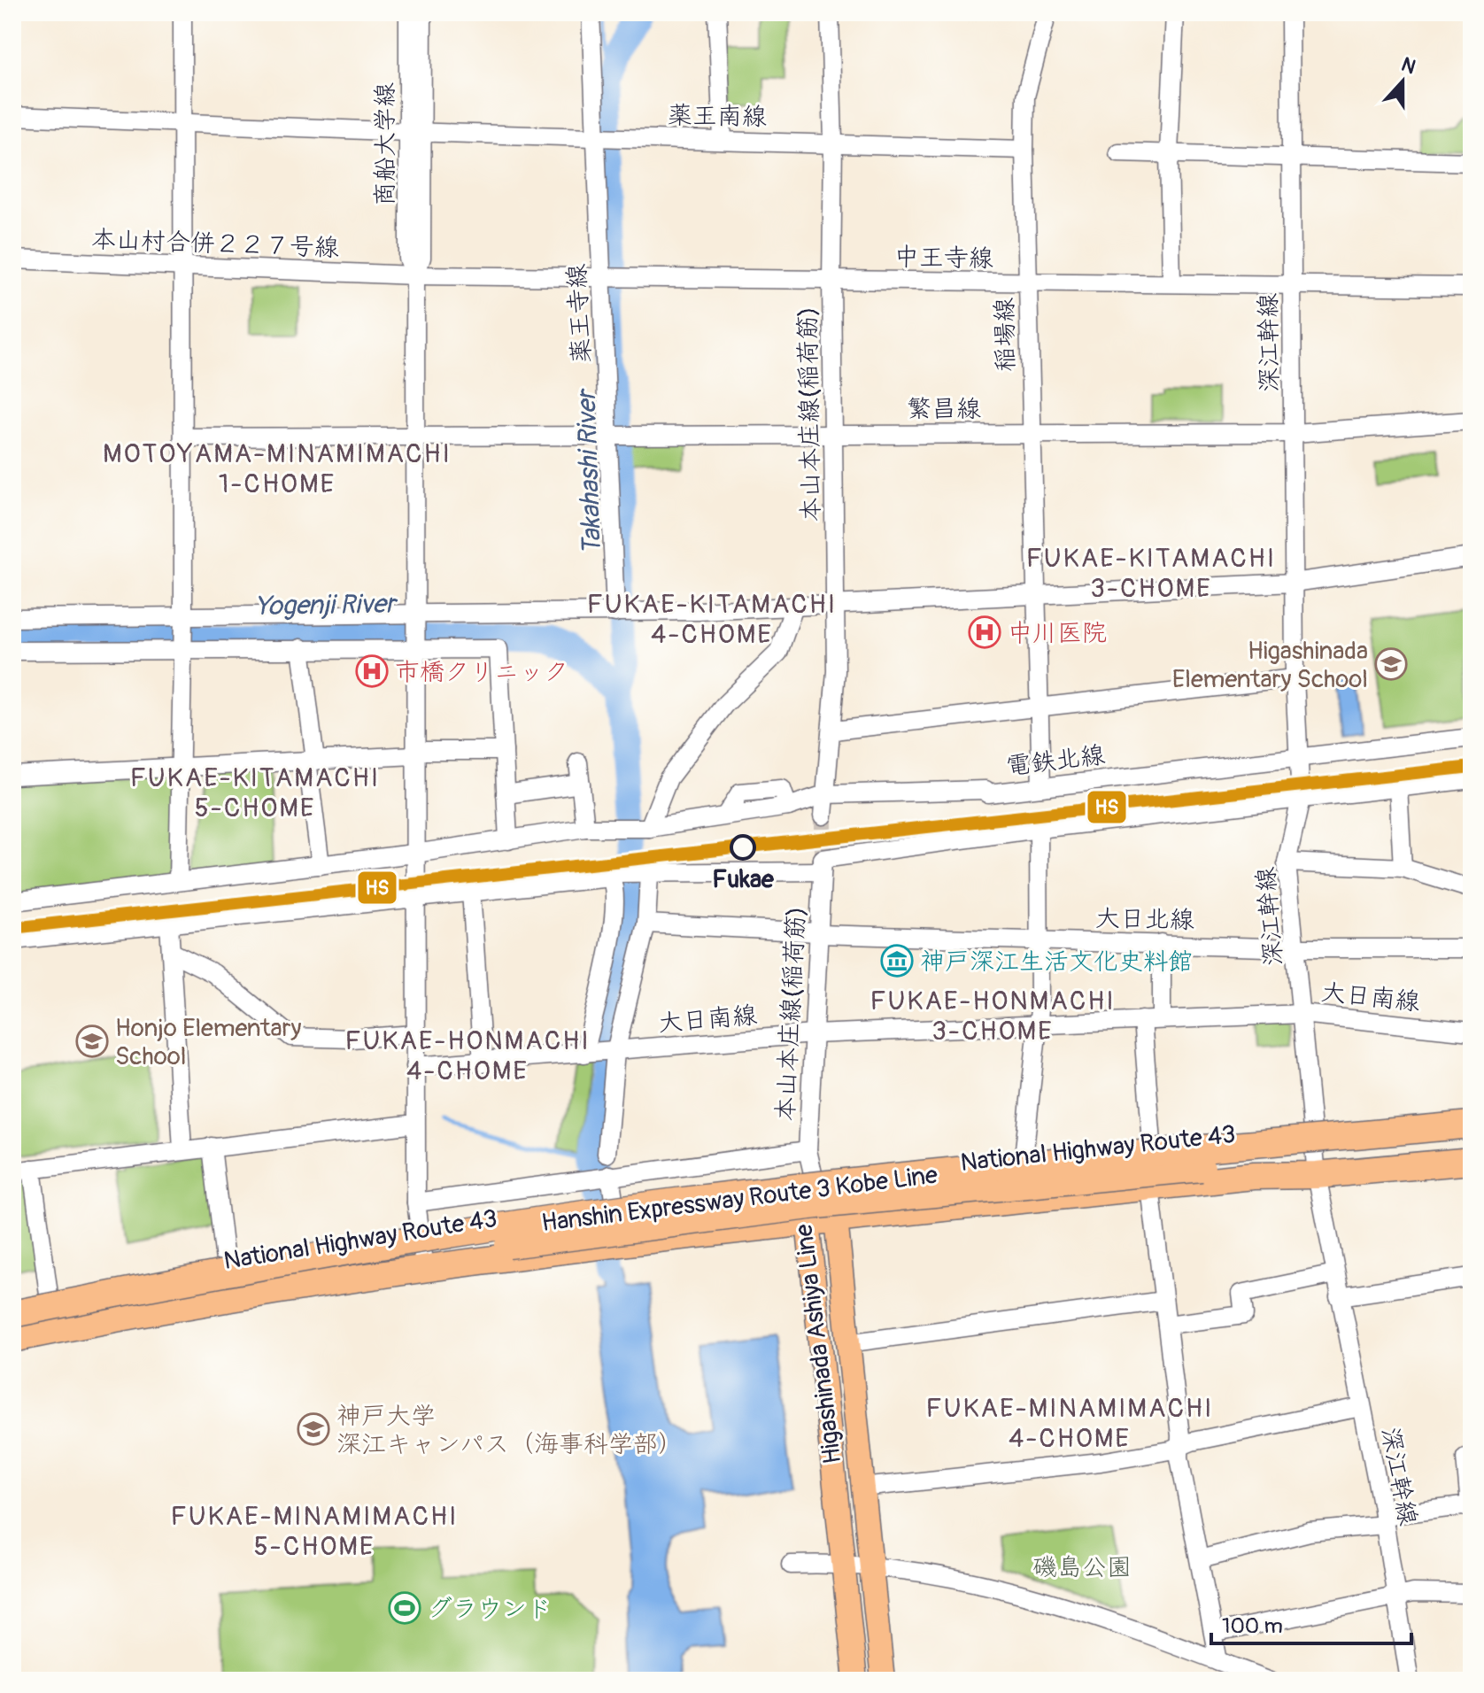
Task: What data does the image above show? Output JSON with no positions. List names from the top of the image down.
{
  "streets": {
    "highway": ["National Highway Route 43", "Hanshin Expressway Route 3 Kobe Line"],
    "main road": ["Higashinada Ashiya Line"],
    "street": [
      "薬王南線",
      "商船大学線",
      "本山村合併２２７号線",
      "中王寺線",
      "薬王寺線",
      "稲場線",
      "深江幹線",
      "繁昌線",
      "本山本庄線(稲荷筋)",
      "電鉄北線",
      "大日北線",
      "大日南線"
    ]
  },
  "crossings": [
    ["薬王南線", "商船大学線"],
    ["薬王南線", "薬王寺線"],
    ["薬王南線", "稲場線"],
    ["薬王南線", "本山本庄線(稲荷筋)"],
    ["商船大学線", "本山村合併２２７号線"],
    ["商船大学線", "中王寺線"],
    ["商船大学線", "繁昌線"],
    ["本山村合併２２７号線", "中王寺線"],
    ["中王寺線", "薬王寺線"],
    ["中王寺線", "稲場線"],
    ["中王寺線", "深江幹線"],
    ["中王寺線", "本山本庄線(稲荷筋)"],
    ["薬王寺線", "繁昌線"],
    ["稲場線", "繁昌線"],
    ["稲場線", "電鉄北線"],
    ["深江幹線", "繁昌線"],
    ["深江幹線", "電鉄北線"],
    ["深江幹線", "大日北線"],
    ["深江幹線", "大日南線"],
    ["深江幹線", "National Highway Route 43"],
    ["繁昌線", "本山本庄線(稲荷筋)"],
    ["本山本庄線(稲荷筋)", "電鉄北線"],
    ["本山本庄線(稲荷筋)", "大日北線"],
    ["本山本庄線(稲荷筋)", "大日南線"],
    ["本山本庄線(稲荷筋)", "National Highway Route 43"],
    ["本山本庄線(稲荷筋)", "Higashinada Ashiya Line"],
    ["National Highway Route 43", "Higashinada Ashiya Line"]
  ],
  "districts": [
    "MOTOYAMA-MINAMIMACHI 1-CHOME",
    "FUKAE-KITAMACHI 3-CHOME",
    "FUKAE-KITAMACHI 4-CHOME",
    "FUKAE-KITAMACHI 5-CHOME",
    "FUKAE-HONMACHI 3-CHOME",
    "FUKAE-HONMACHI 4-CHOME",
    "FUKAE-MINAMIMACHI 4-CHOME",
    "FUKAE-MINAMIMACHI 5-CHOME"
  ],
  "water": ["Takahashi River", "Yogenji River"],
  "parks": ["磯島公園"],
  "places": {
    "hospital": ["中川医院", "市橋クリニック"],
    "school or university": ["Higashinada Elementary School", "Honjo Elementary School", "神戸大学 深江キャンパス（海事科学部）"],
    "other": ["Fukae"],
    "museum": ["神戸深江生活文化史料館"],
    "sports": ["グラウンド"]
  },
  "lines": ["transit line HS"],
  "scale_bar": "100 m",
  "north": "top"
}
